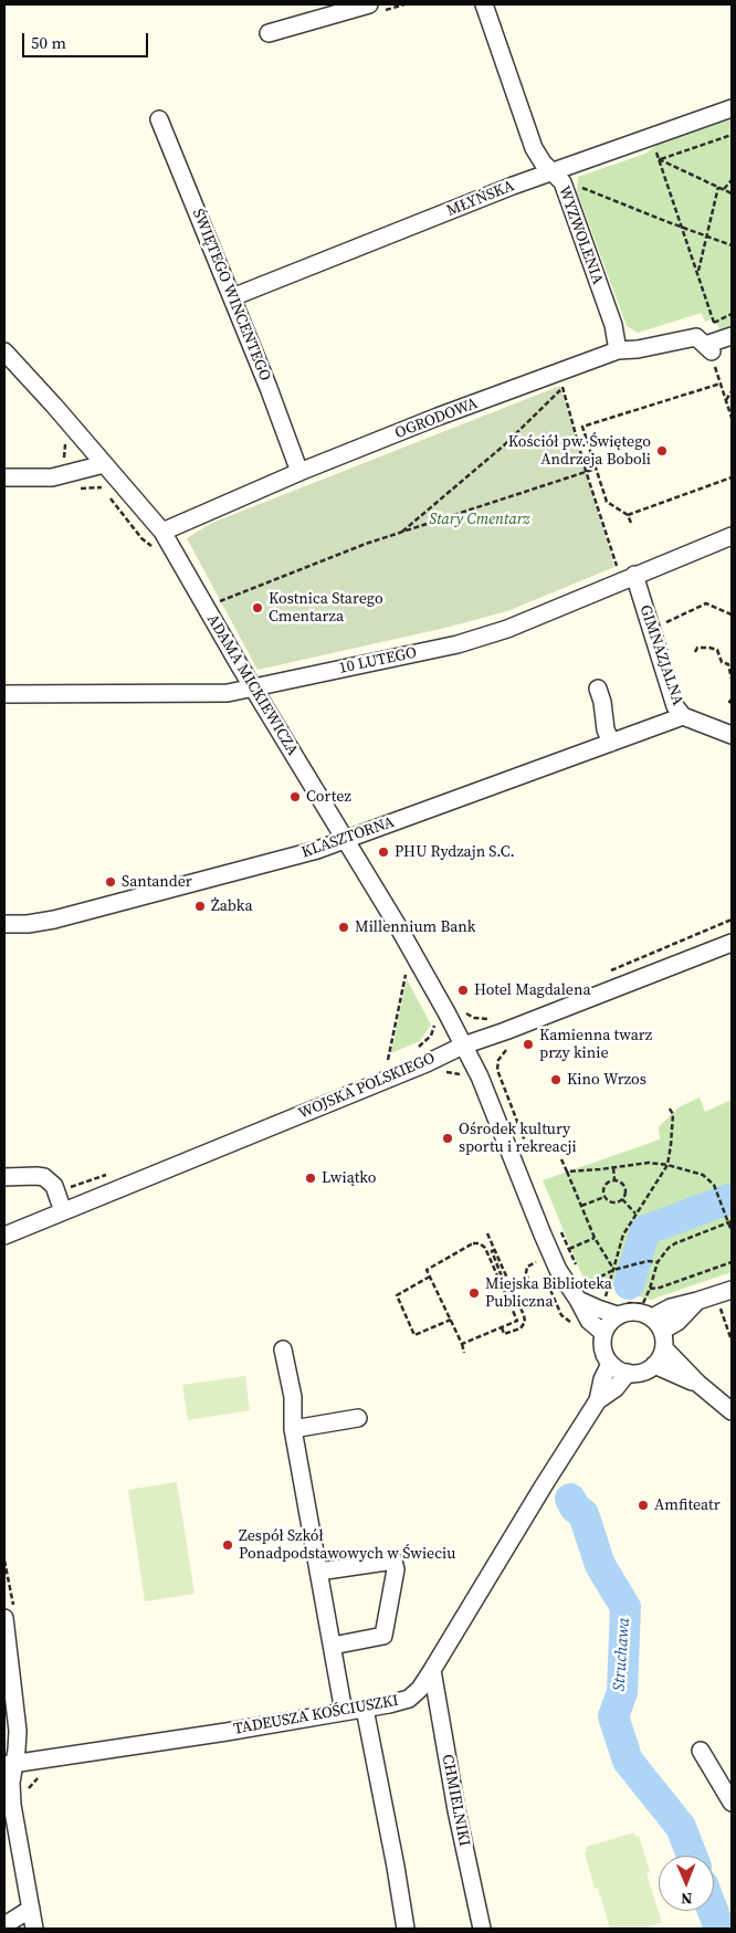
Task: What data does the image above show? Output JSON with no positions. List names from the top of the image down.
{
  "streets": {
    "street": [
      "MŁYŃSKA",
      "WYZWOLENIA",
      "ŚWIĘTEGO WINCENTEGO",
      "OGRODOWA",
      "GIMNAZJALNA",
      "10 LUTEGO",
      "ADAMA MICKIEWICZA",
      "KLASZTORNA",
      "WOJSKA POLSKIEGO",
      "TADEUSZA KOŚCIUSZKI",
      "CHMIELNIKI"
    ]
  },
  "crossings": [
    ["MŁYŃSKA", "WYZWOLENIA"],
    ["MŁYŃSKA", "ŚWIĘTEGO WINCENTEGO"],
    ["WYZWOLENIA", "OGRODOWA"],
    ["ŚWIĘTEGO WINCENTEGO", "OGRODOWA"],
    ["OGRODOWA", "ADAMA MICKIEWICZA"],
    ["GIMNAZJALNA", "10 LUTEGO"],
    ["GIMNAZJALNA", "KLASZTORNA"],
    ["10 LUTEGO", "ADAMA MICKIEWICZA"],
    ["ADAMA MICKIEWICZA", "KLASZTORNA"],
    ["ADAMA MICKIEWICZA", "WOJSKA POLSKIEGO"],
    ["ADAMA MICKIEWICZA", "TADEUSZA KOŚCIUSZKI"],
    ["TADEUSZA KOŚCIUSZKI", "CHMIELNIKI"]
  ],
  "water": ["Struchawa"],
  "parks": ["Stary Cmentarz"],
  "places": [
    "Kościół pw. Świętego Andrzeja Boboli",
    "Kostnica Starego Cmentarza",
    "Cortez",
    "PHU Rydzajn S.C.",
    "Santander",
    "Żabka",
    "Millennium Bank",
    "Hotel Magdalena",
    "Kamienna twarz przy kinie",
    "Kino Wrzos",
    "Ośrodek kultury sportu i rekreacji",
    "Lwiątko",
    "Miejska Biblioteka Publiczna",
    "Amfiteatr",
    "Zespół Szkół Ponadpodstawowych w Świeciu"
  ],
  "scale_bar": "50 m",
  "north": "bottom"
}
